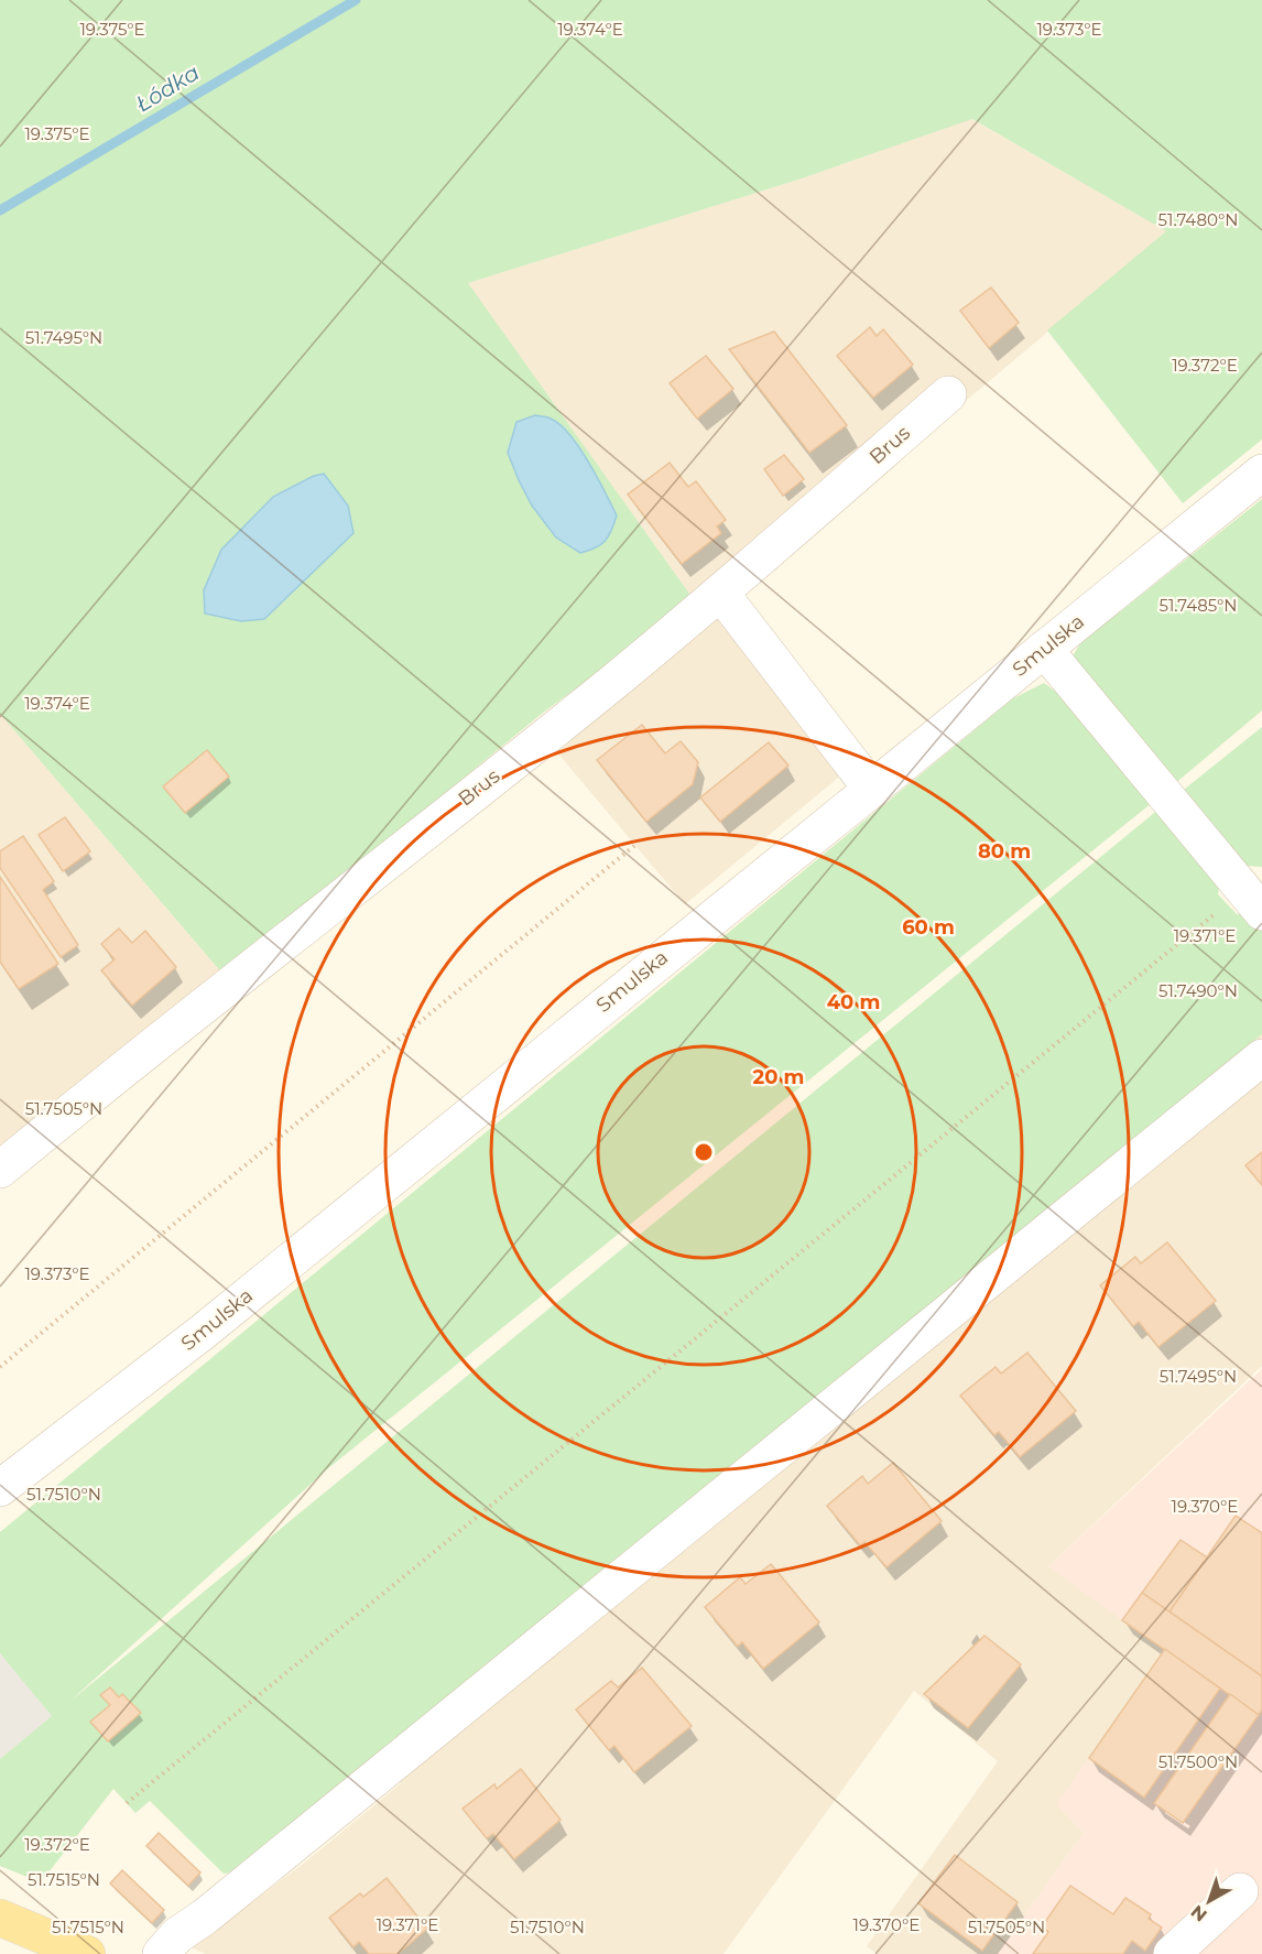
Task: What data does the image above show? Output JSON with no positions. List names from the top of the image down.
{
  "streets": {
    "street": ["Brus", "Smulska"]
  },
  "water": ["Łódka"],
  "north": "bottom left",
  "coordinates": [
    "19.375°E",
    "19.374°E",
    "19.373°E",
    "51.7480°N",
    "51.7495°N",
    "19.372°E",
    "51.7485°N",
    "19.371°E",
    "51.7490°N",
    "51.7505°N",
    "51.7510°N",
    "19.370°E",
    "51.7500°N",
    "51.7515°N"
  ],
  "rings": [
    "80 m",
    "60 m",
    "40 m",
    "20 m"
  ]
}
